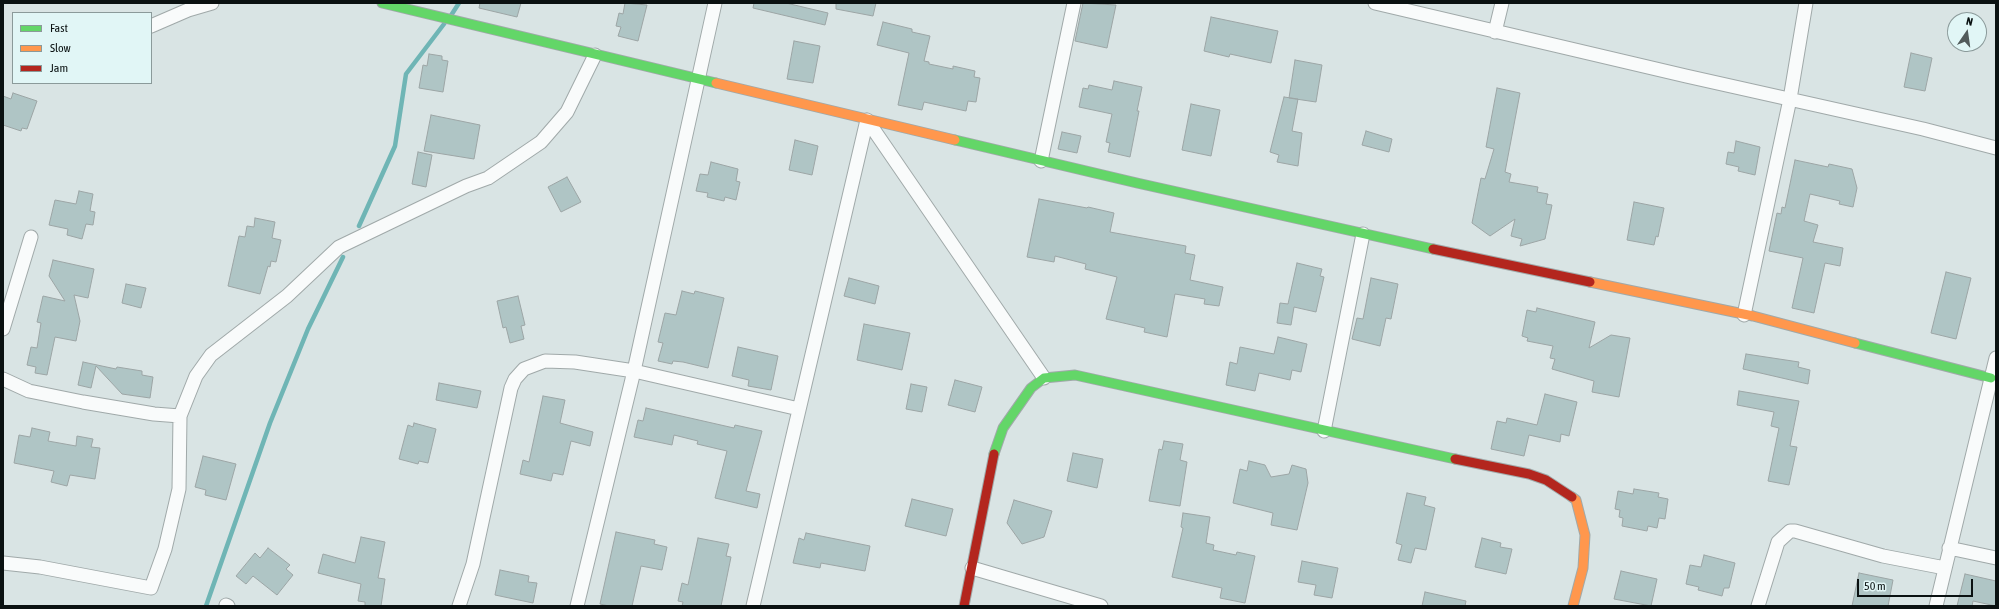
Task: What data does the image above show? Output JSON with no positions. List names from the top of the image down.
{
  "legend": ["Fast", "Slow", "Jam"],
  "scale_bar": "50 m",
  "north": "top"
}
